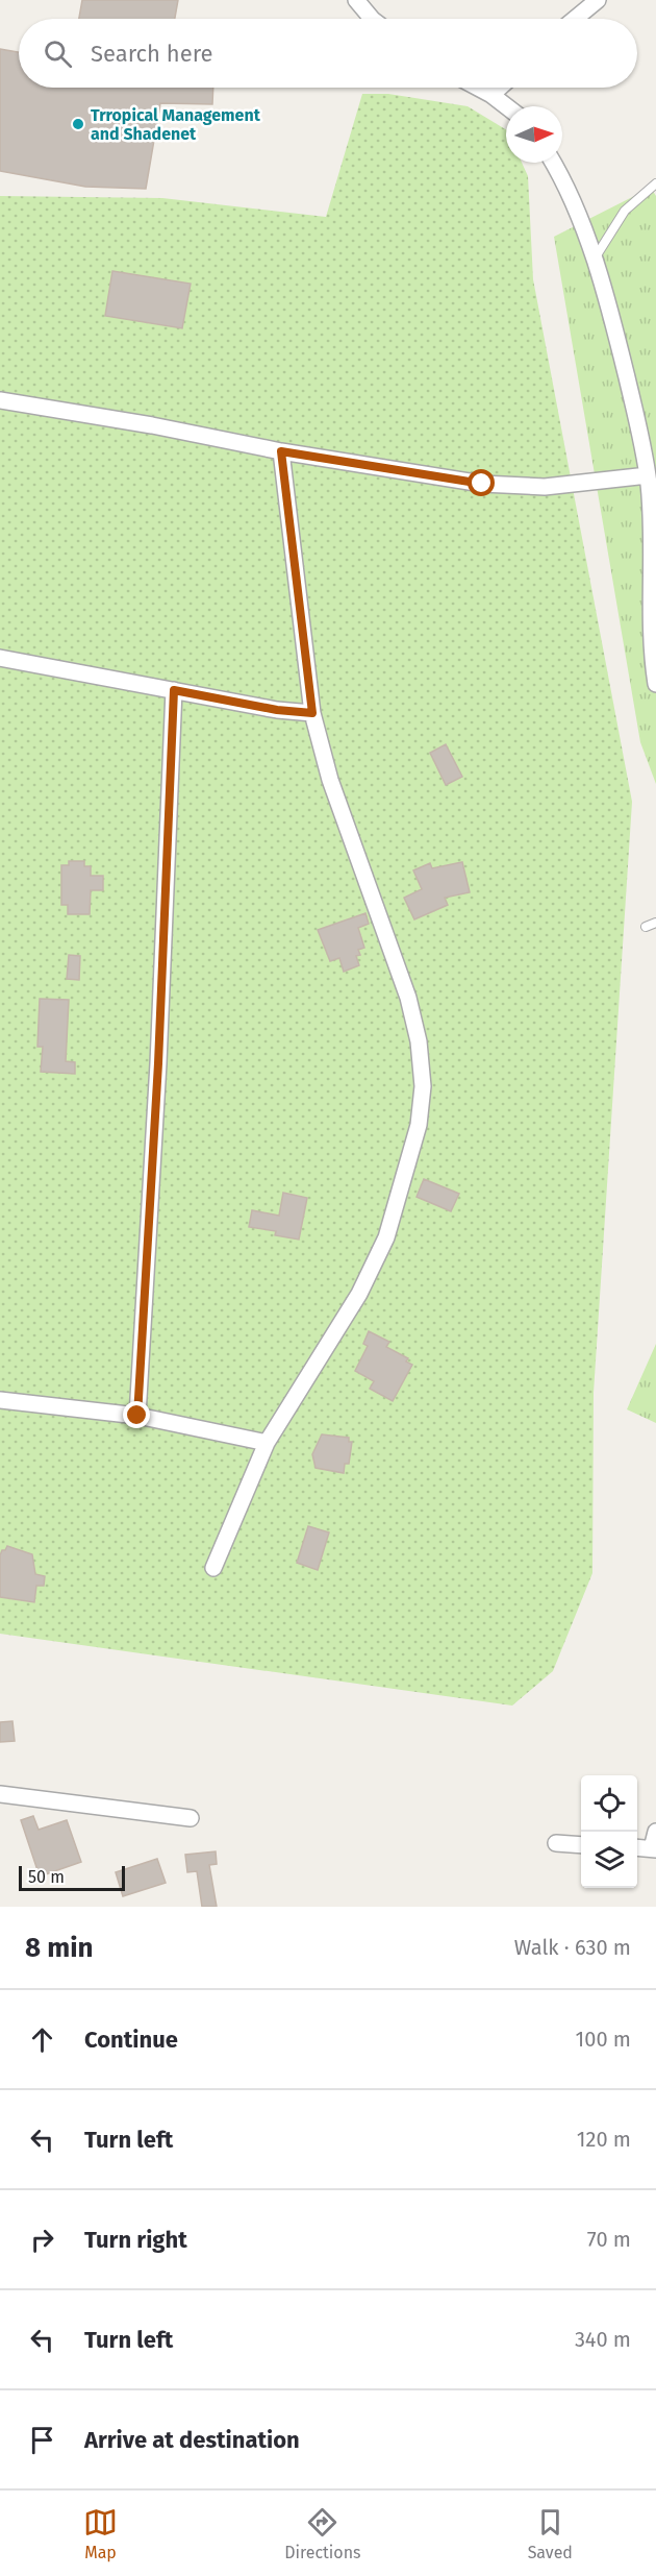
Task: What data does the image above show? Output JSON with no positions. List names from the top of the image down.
{
  "places": ["Trropical Management and Shadenet"],
  "scale_bar": "50 m",
  "north": "right",
  "page": {
    "search": "Search here",
    "scale": "50 m",
    "heading": ["8 min", "Walk · 630 m"],
    "list": [
      ["Continue", "100 m"],
      ["Turn left", "120 m"],
      ["Turn right", "70 m"],
      ["Turn left", "340 m"],
      "Arrive at destination"
    ],
    "nav": ["Map", "Directions", "Saved"]
  }
}
